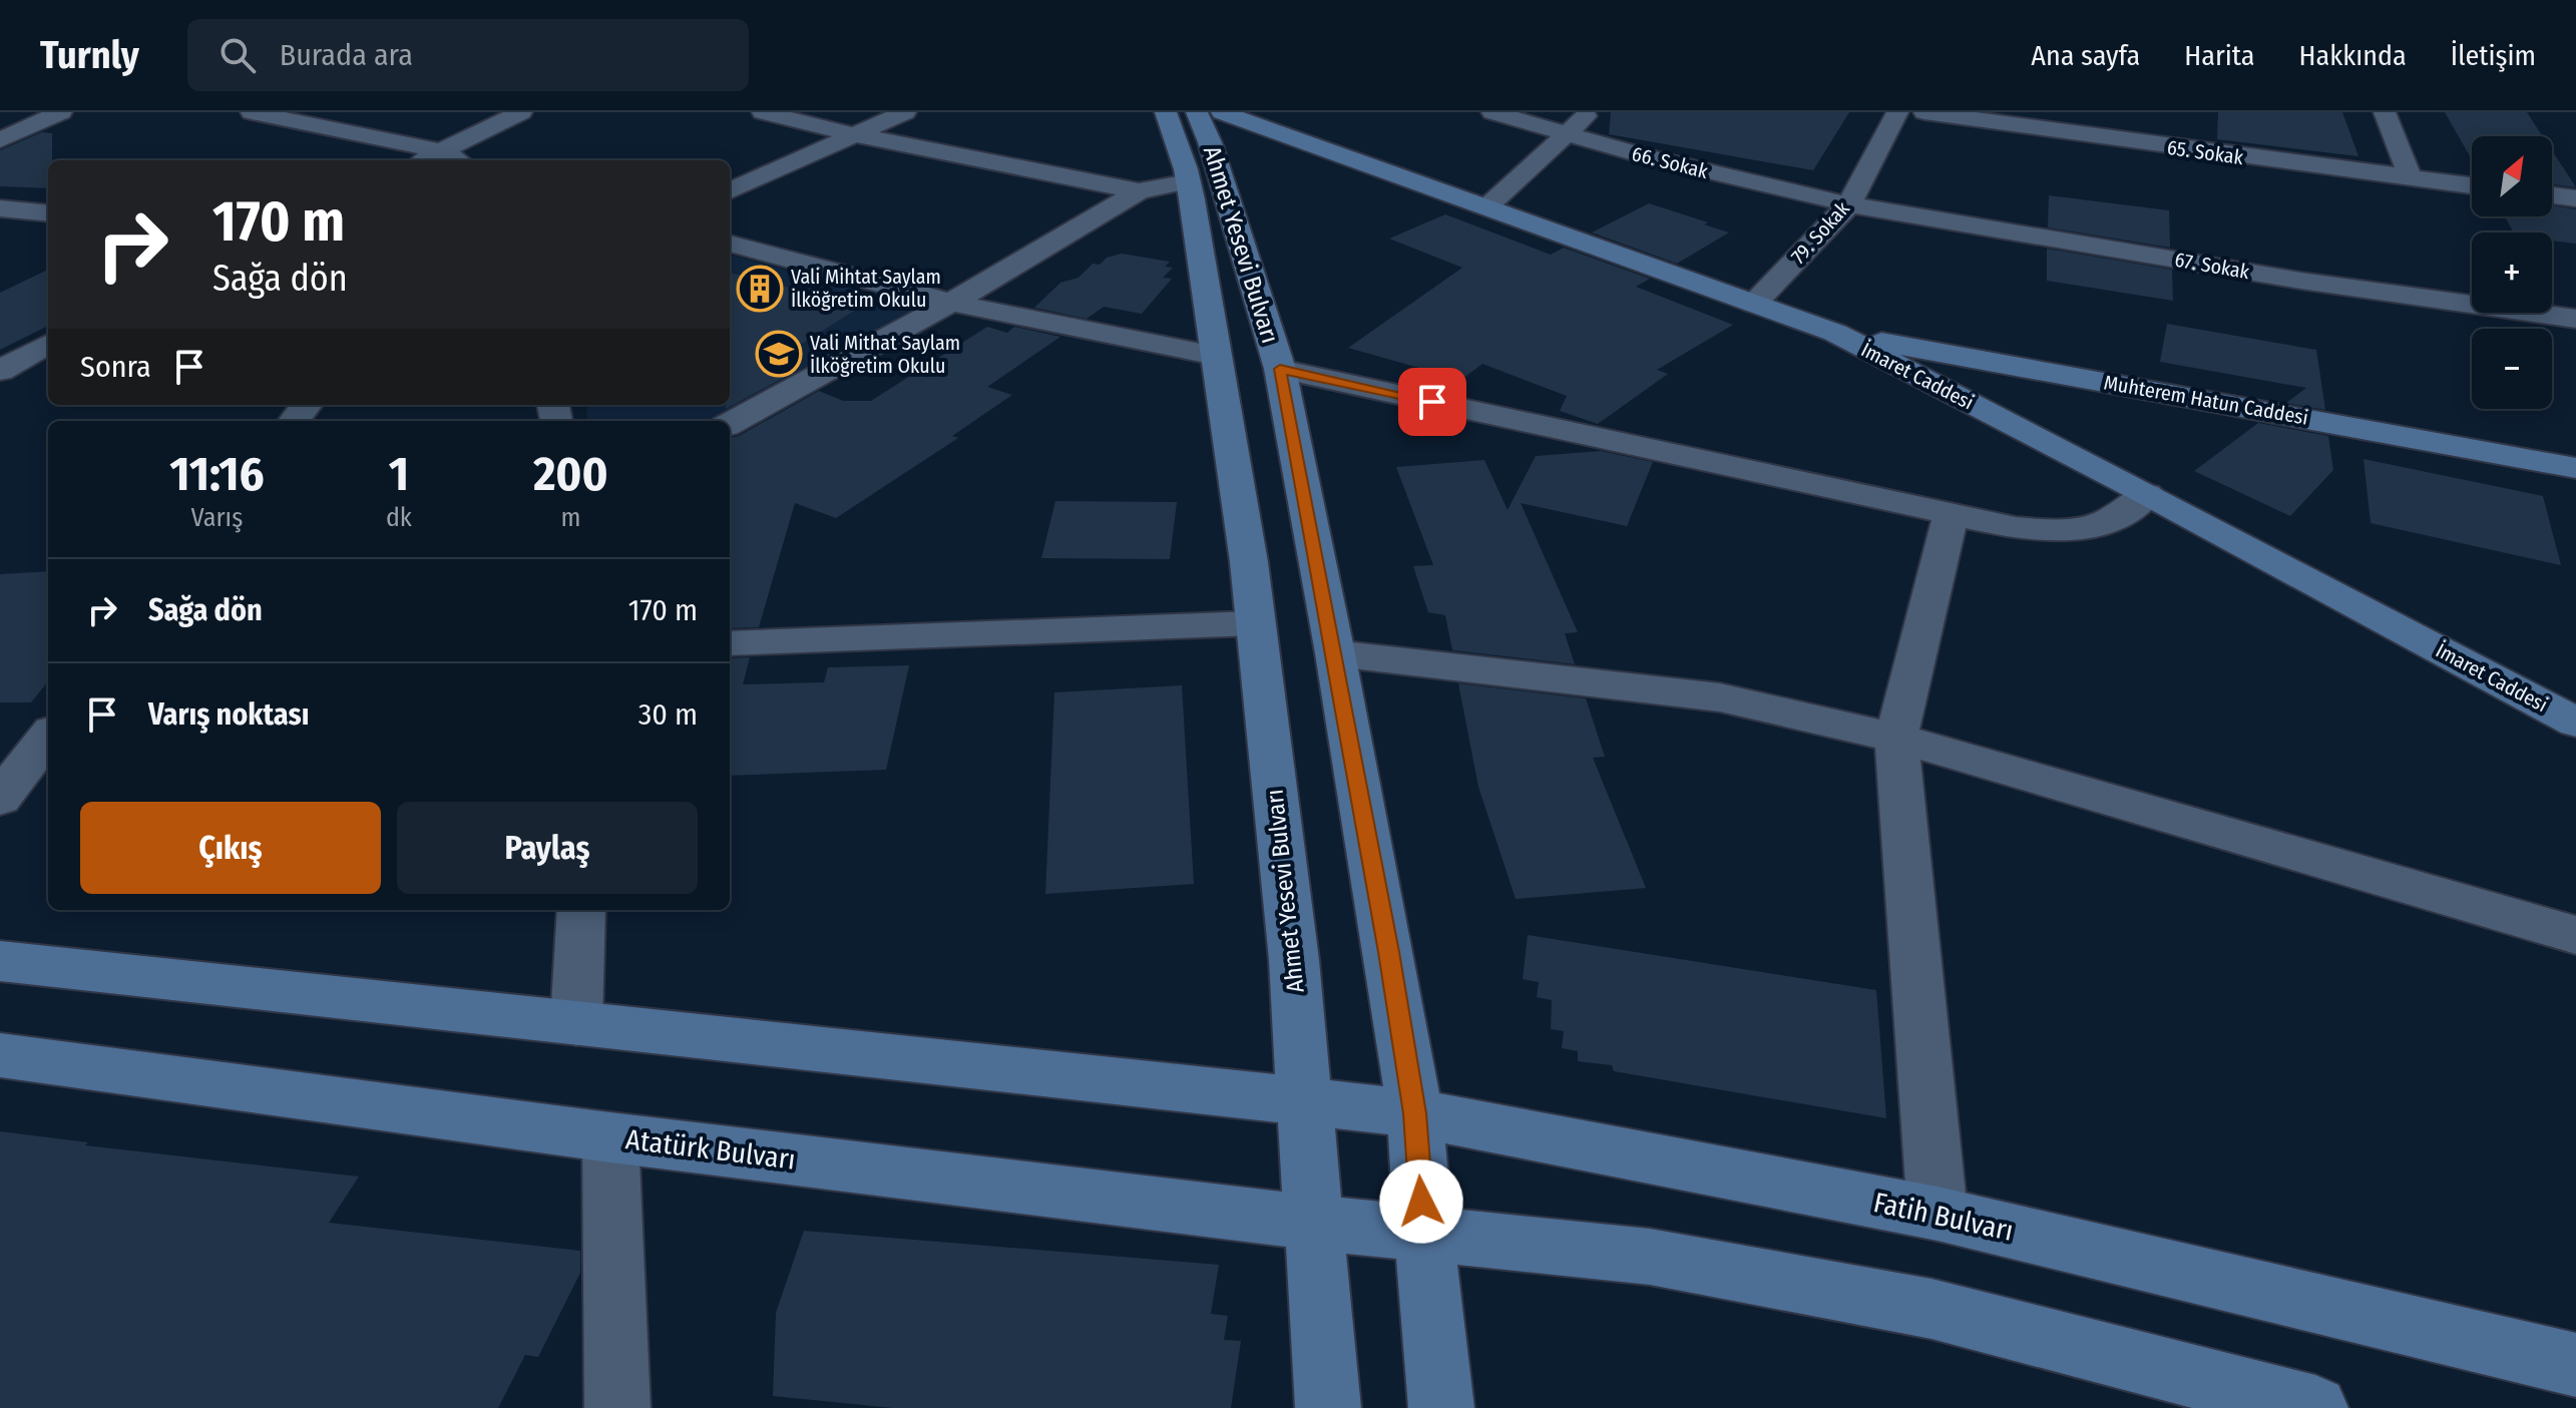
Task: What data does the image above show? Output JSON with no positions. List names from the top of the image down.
{
  "streets": {
    "main road": [
      "Ahmet Yesevi Bulvarı",
      "İmaret Caddesi",
      "Muhterem Hatun Caddesi",
      "Atatürk Bulvarı",
      "Fatih Bulvarı"
    ],
    "street": [
      "65. Sokak",
      "66. Sokak",
      "79. Sokak",
      "67. Sokak"
    ]
  },
  "crossings": [
    ["66. Sokak", "79. Sokak"],
    ["66. Sokak", "67. Sokak"],
    ["79. Sokak", "67. Sokak"],
    ["79. Sokak", "İmaret Caddesi"],
    ["Ahmet Yesevi Bulvarı", "İmaret Caddesi"],
    ["Ahmet Yesevi Bulvarı", "Atatürk Bulvarı"],
    ["Ahmet Yesevi Bulvarı", "Fatih Bulvarı"],
    ["İmaret Caddesi", "Muhterem Hatun Caddesi"]
  ],
  "places": {
    "building": ["Vali Mihtat Saylam İlköğretim Okulu"],
    "school or university": ["Vali Mithat Saylam İlköğretim Okulu"]
  },
  "north": "top right",
  "page": {
    "header": "Turnly",
    "search": "Burada ara",
    "nav": [
      "Ana sayfa",
      "Harita",
      "Hakkında",
      "İletişim"
    ],
    "map_buttons": ["+", "−"],
    "turn": ["170 m", "Sağa dön"],
    "then": "Sonra",
    "eta": [
      "11:16",
      "Varış",
      "1",
      "dk",
      "200",
      "m"
    ],
    "list": [
      {
        "name": "Sağa dön",
        "value": "170 m"
      },
      {
        "name": "Varış noktası",
        "value": "30 m"
      }
    ],
    "buttons": ["Çıkış", "Paylaş"]
  }
}
